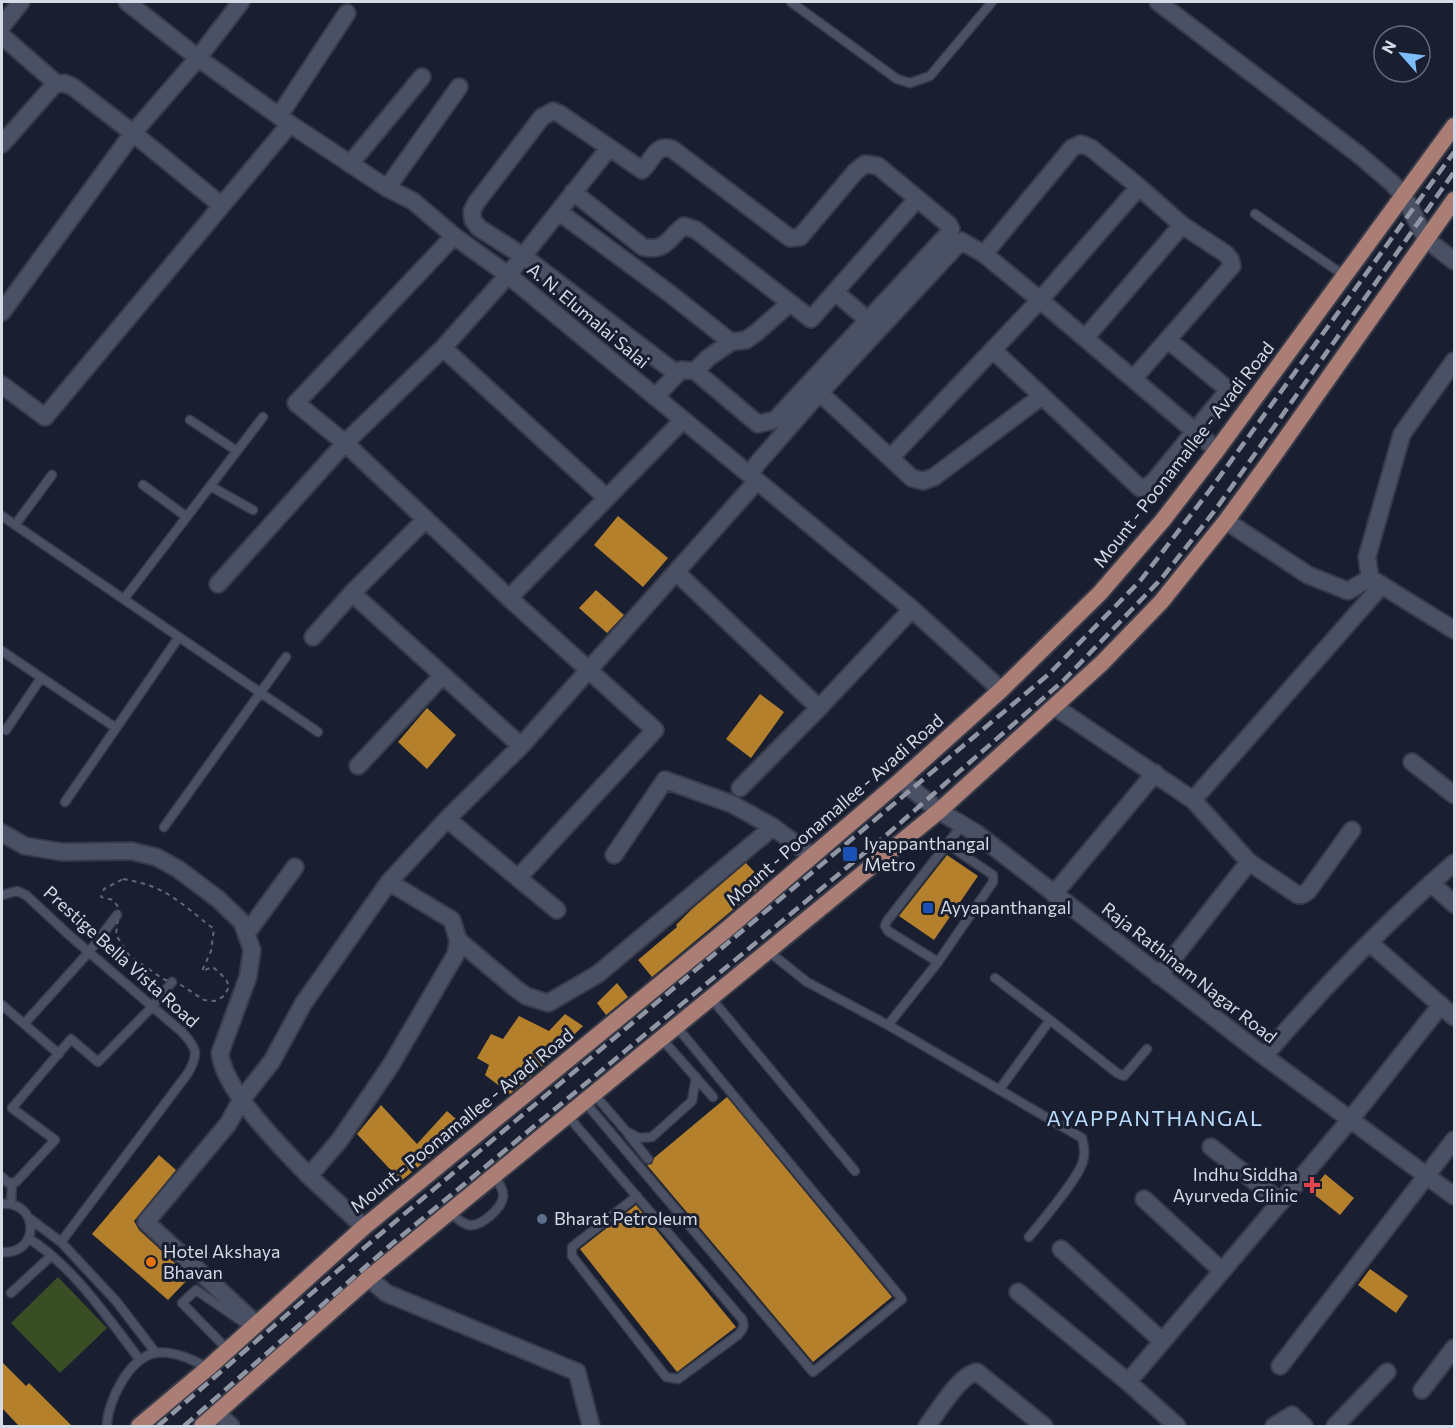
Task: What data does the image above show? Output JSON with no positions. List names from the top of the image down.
{
  "streets": {
    "main road": ["Mount - Poonamallee - Avadi Road"],
    "street": ["A. N. Elumalai Salai", "Raja Rathinam Nagar Road"],
    "lane": ["Prestige Bella Vista Road"]
  },
  "crossings": [
    ["A. N. Elumalai Salai", "Mount - Poonamallee - Avadi Road"],
    ["Mount - Poonamallee - Avadi Road", "Raja Rathinam Nagar Road"]
  ],
  "districts": ["AYAPPANTHANGAL"],
  "places": {
    "transit": ["Iyappanthangal Metro", "Ayyapanthangal"],
    "health": ["Indhu Siddha Ayurveda Clinic"],
    "other": ["Bharat Petroleum", "Hotel Akshaya Bhavan"]
  },
  "north": "top left"
}
